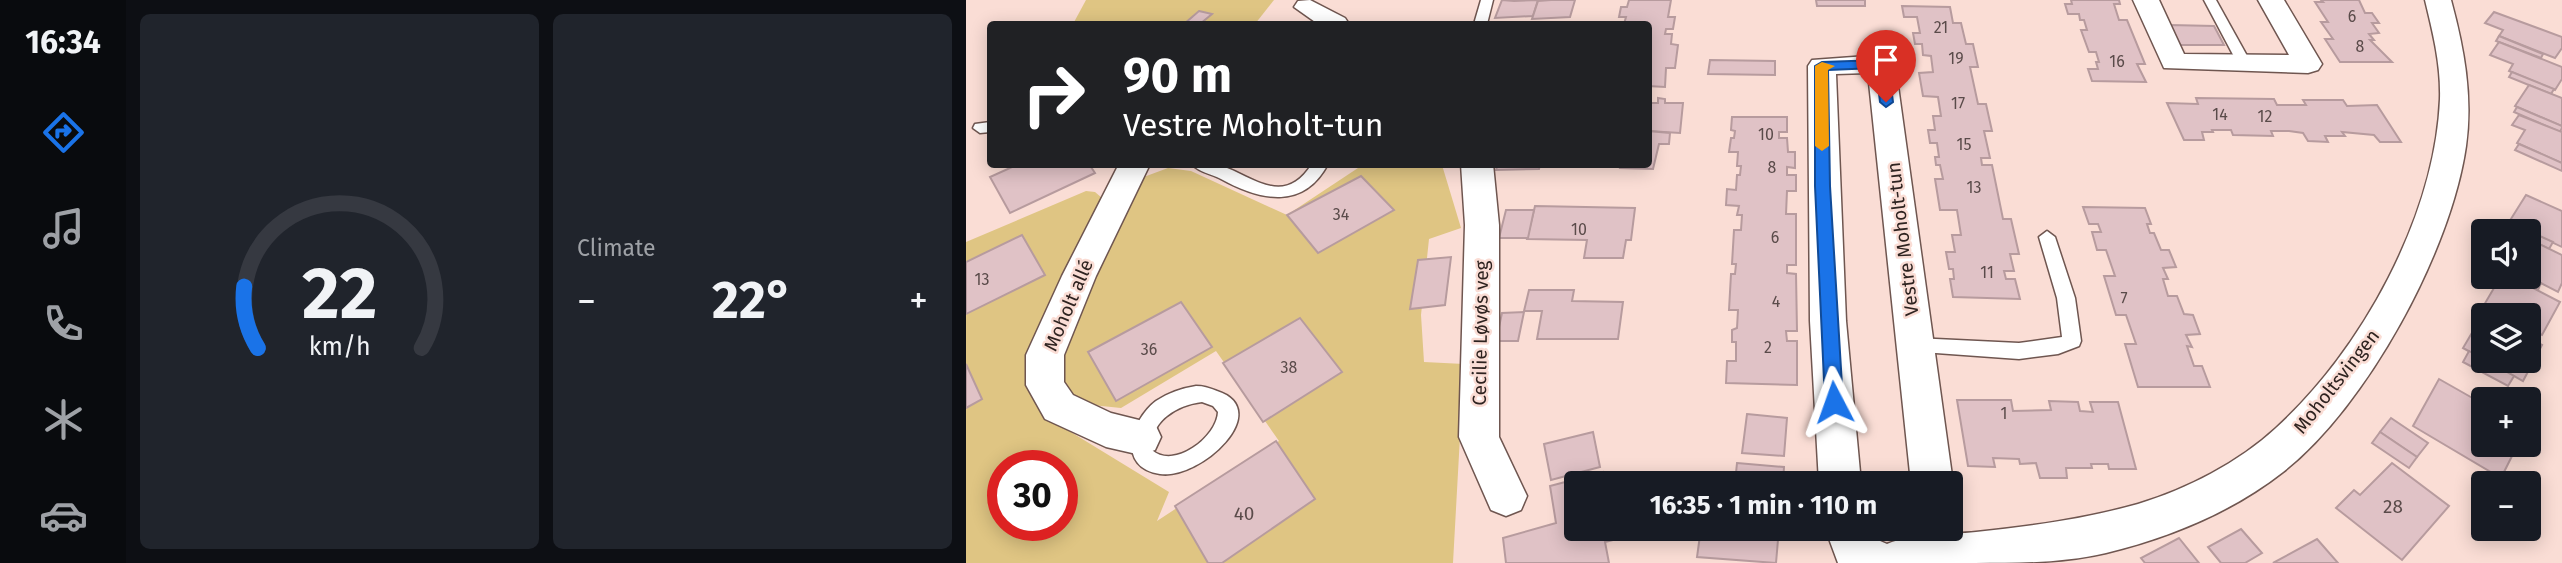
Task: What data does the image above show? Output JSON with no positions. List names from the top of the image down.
{
  "streets": {
    "street": [
      "Vestre Moholt-tun",
      "Moholt allé",
      "Cecilie Løvøs veg",
      "Moholtsvingen"
    ]
  },
  "house_numbers": [
    "6",
    "21",
    "8",
    "19",
    "16",
    "17",
    "14",
    "12",
    "10",
    "15",
    "8",
    "13",
    "34",
    "10",
    "6",
    "11",
    "13",
    "7",
    "4",
    "2",
    "36",
    "38",
    "1",
    "28",
    "40"
  ],
  "page": {
    "tabs": "16:34",
    "tile": "Climate",
    "turn": ["90 m", "Vestre Moholt-tun"],
    "map_buttons": ["+", "−"],
    "heat": ["−", "22°", "+"],
    "limit": "30",
    "trip": "16:35 · 1 min · 110 m",
    "gauge": ["22", "km/h"]
  }
}
